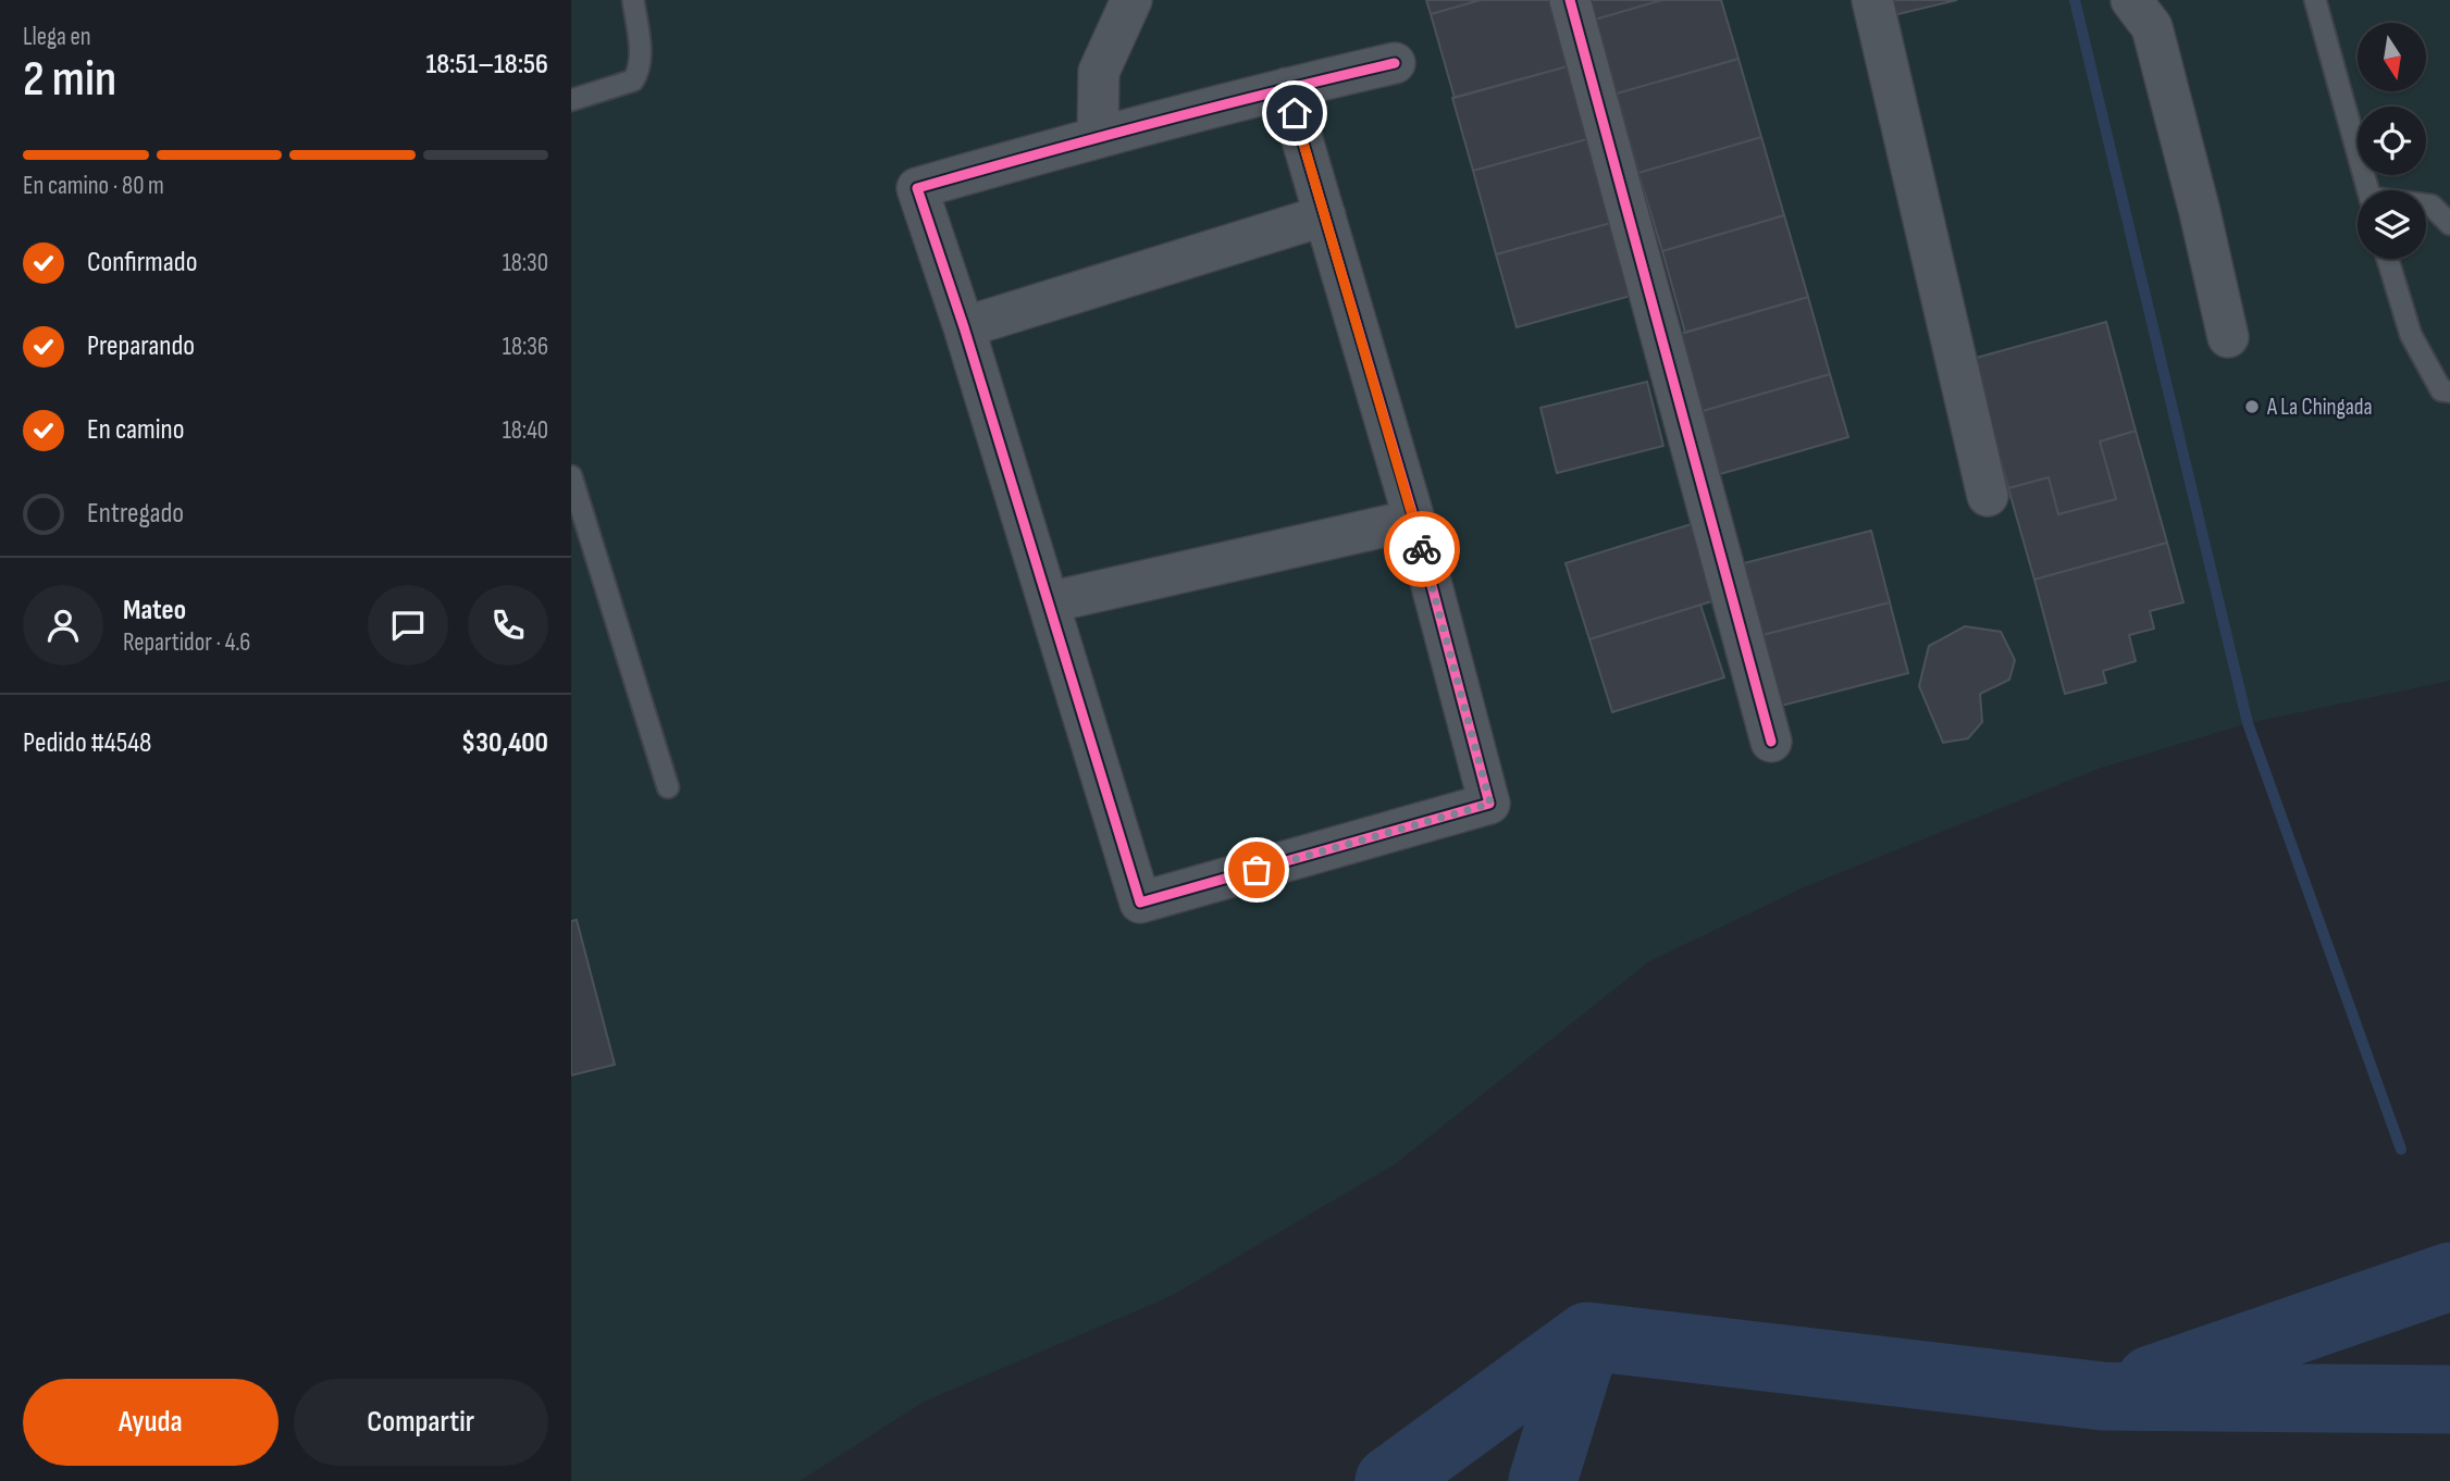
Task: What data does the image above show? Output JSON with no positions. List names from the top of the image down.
{
  "places": ["A La Chingada"],
  "north": "bottom",
  "page": {
    "heading": ["2 min", "Llega en", "18:51–18:56"],
    "panel": [
      "Mateo",
      "Repartidor · 4.6",
      "Pedido #4548",
      "$30,400"
    ],
    "bar": "En camino · 80 m",
    "list": [
      ["Confirmado", "18:30"],
      ["Preparando", "18:36"],
      ["En camino", "18:40"],
      "Entregado"
    ],
    "buttons": ["Ayuda", "Compartir"]
  }
}
